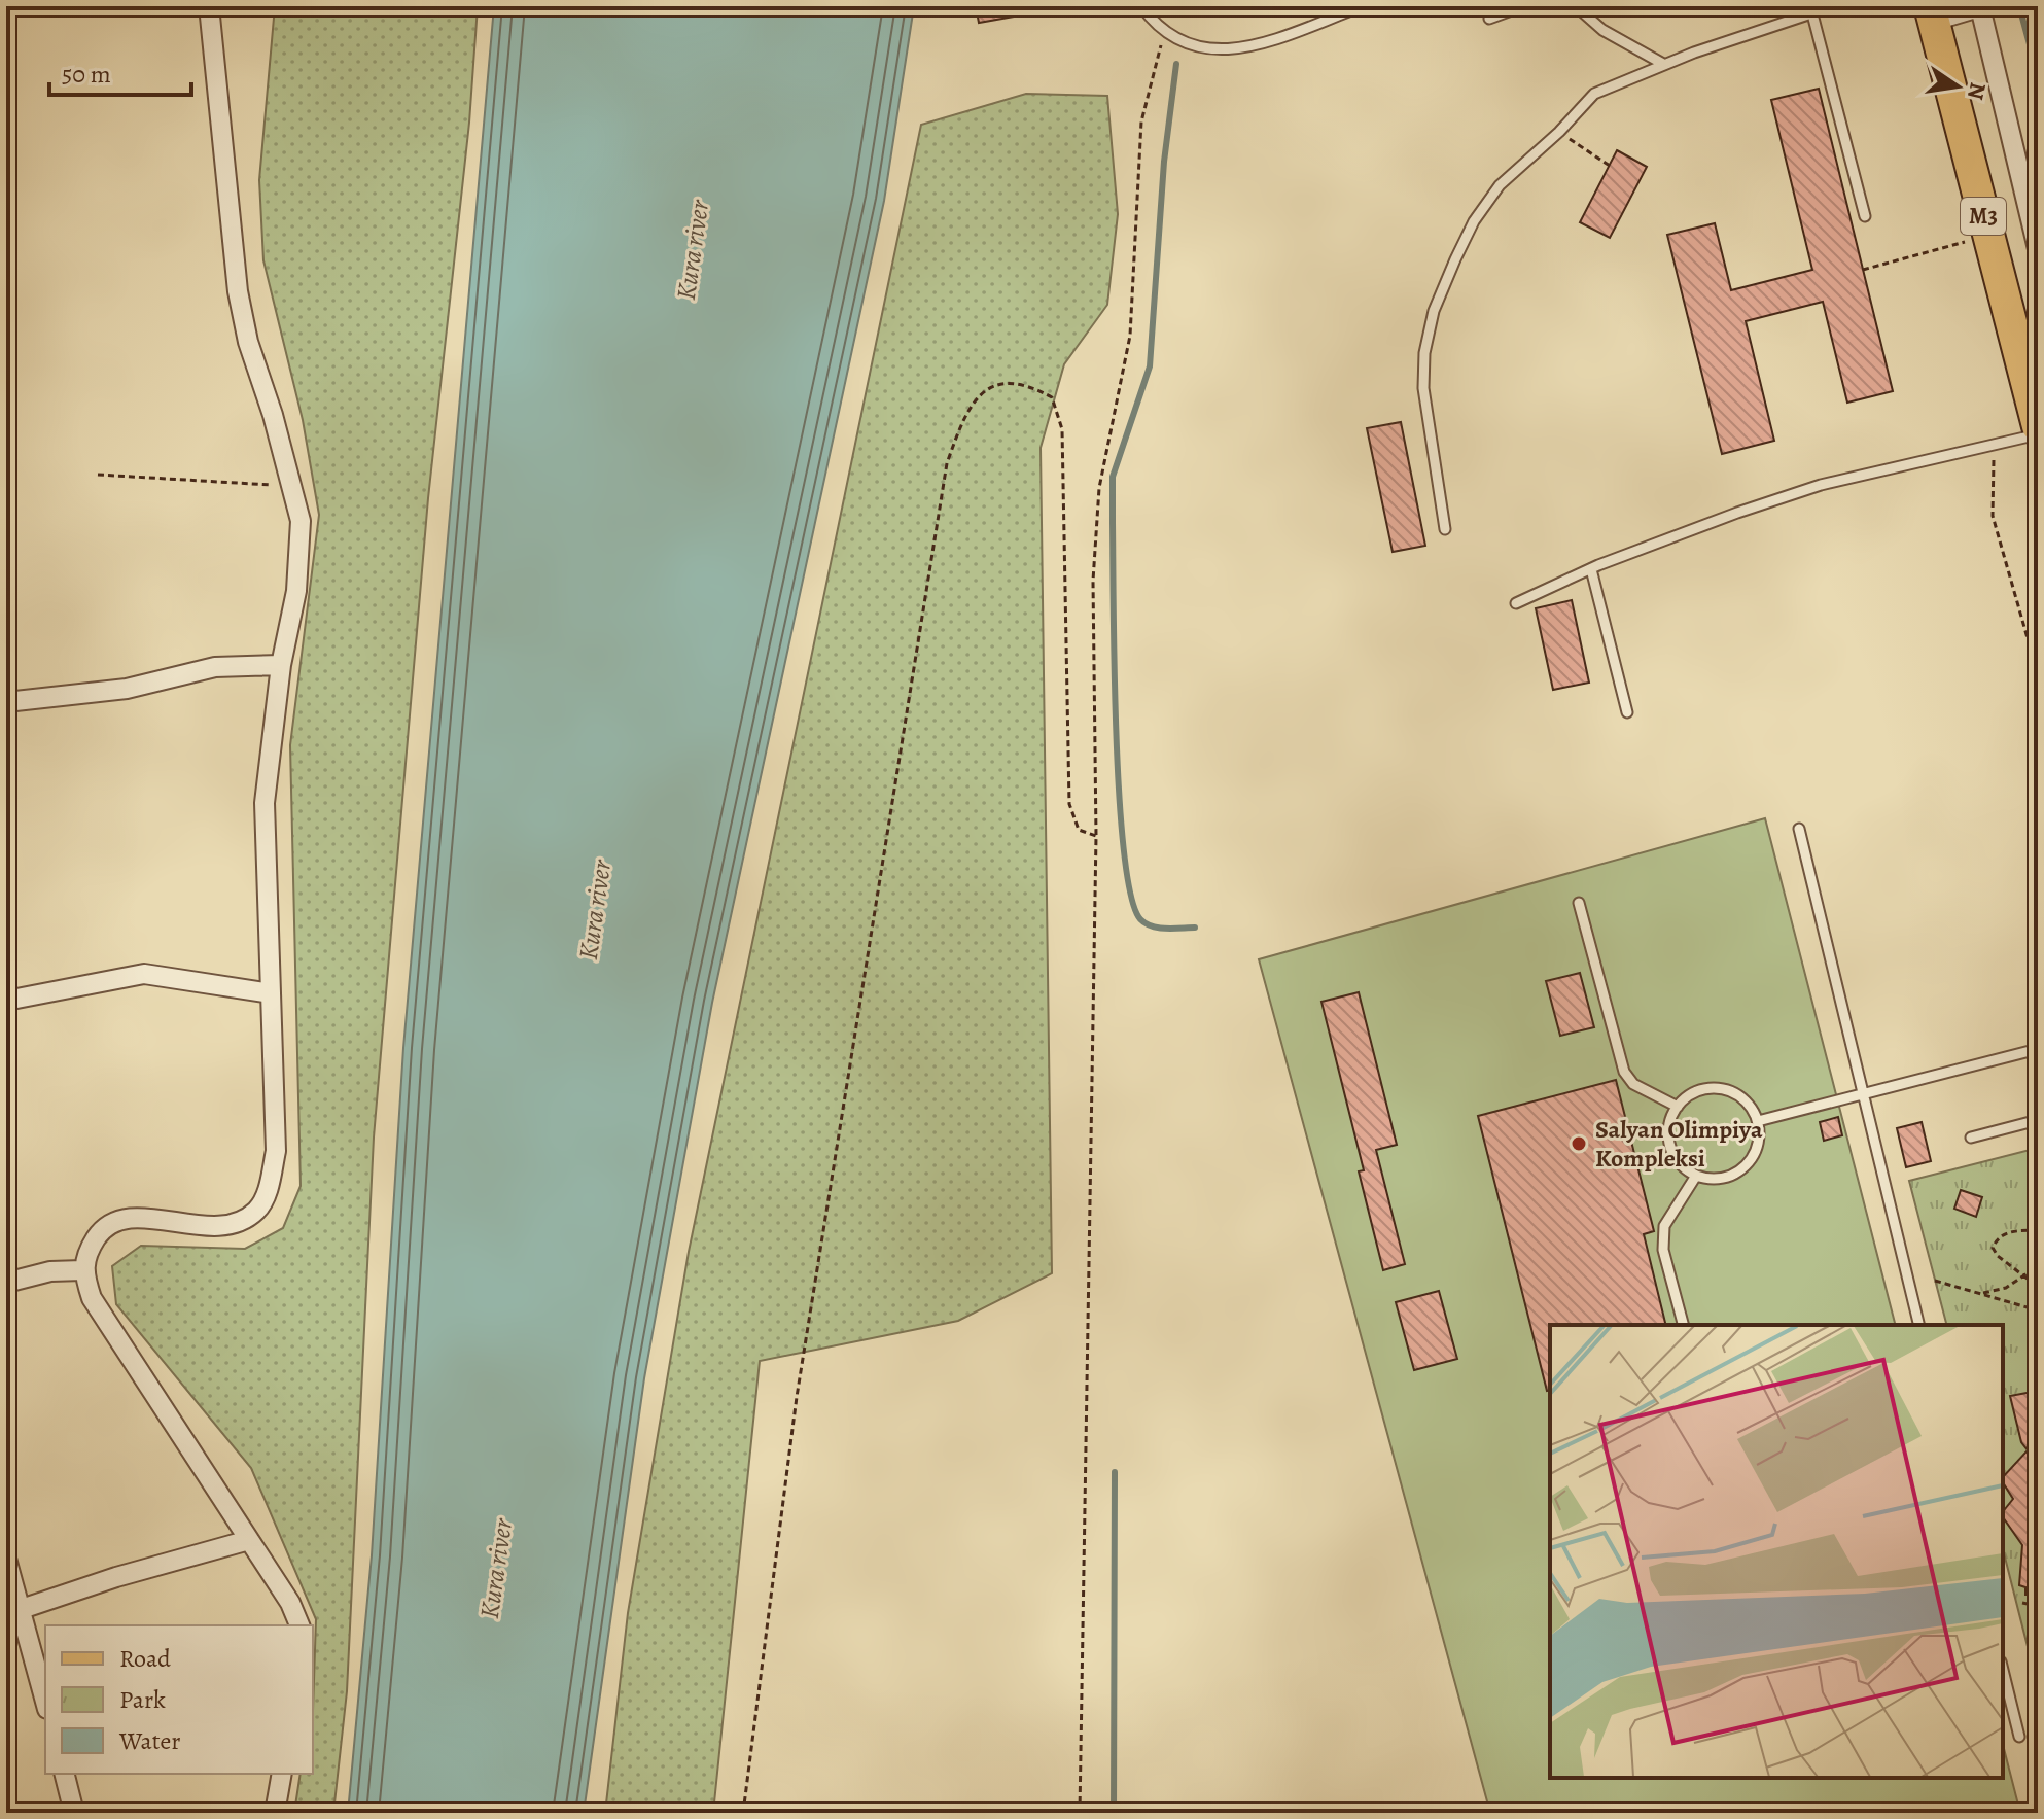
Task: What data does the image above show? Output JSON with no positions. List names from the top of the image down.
{
  "streets": {
    "main road": ["M3"]
  },
  "water": ["Kura river"],
  "places": ["Salyan Olimpiya Kompleksi"],
  "legend": ["Road", "Park", "Water"],
  "scale_bar": "50 m",
  "north": "right"
}
